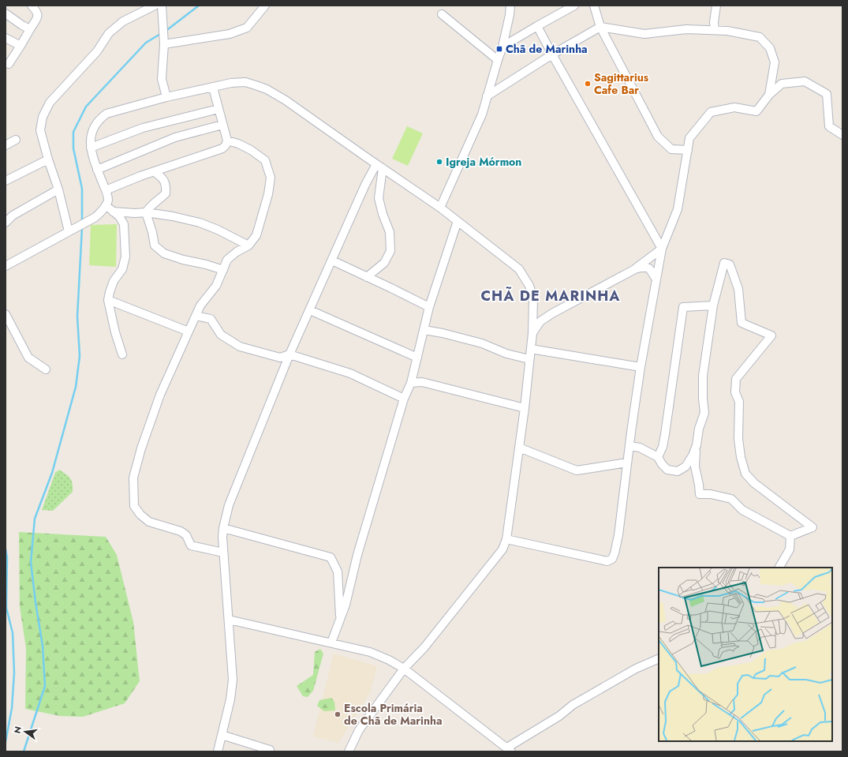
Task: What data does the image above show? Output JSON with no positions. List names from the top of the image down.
{
  "districts": ["CHÃ DE MARINHA"],
  "places": {
    "transit": ["Chã de Marinha"],
    "other": ["Sagittarius Cafe Bar", "Igreja Mórmon", "Escola Primária de Chã de Marinha"]
  },
  "north": "left"
}
